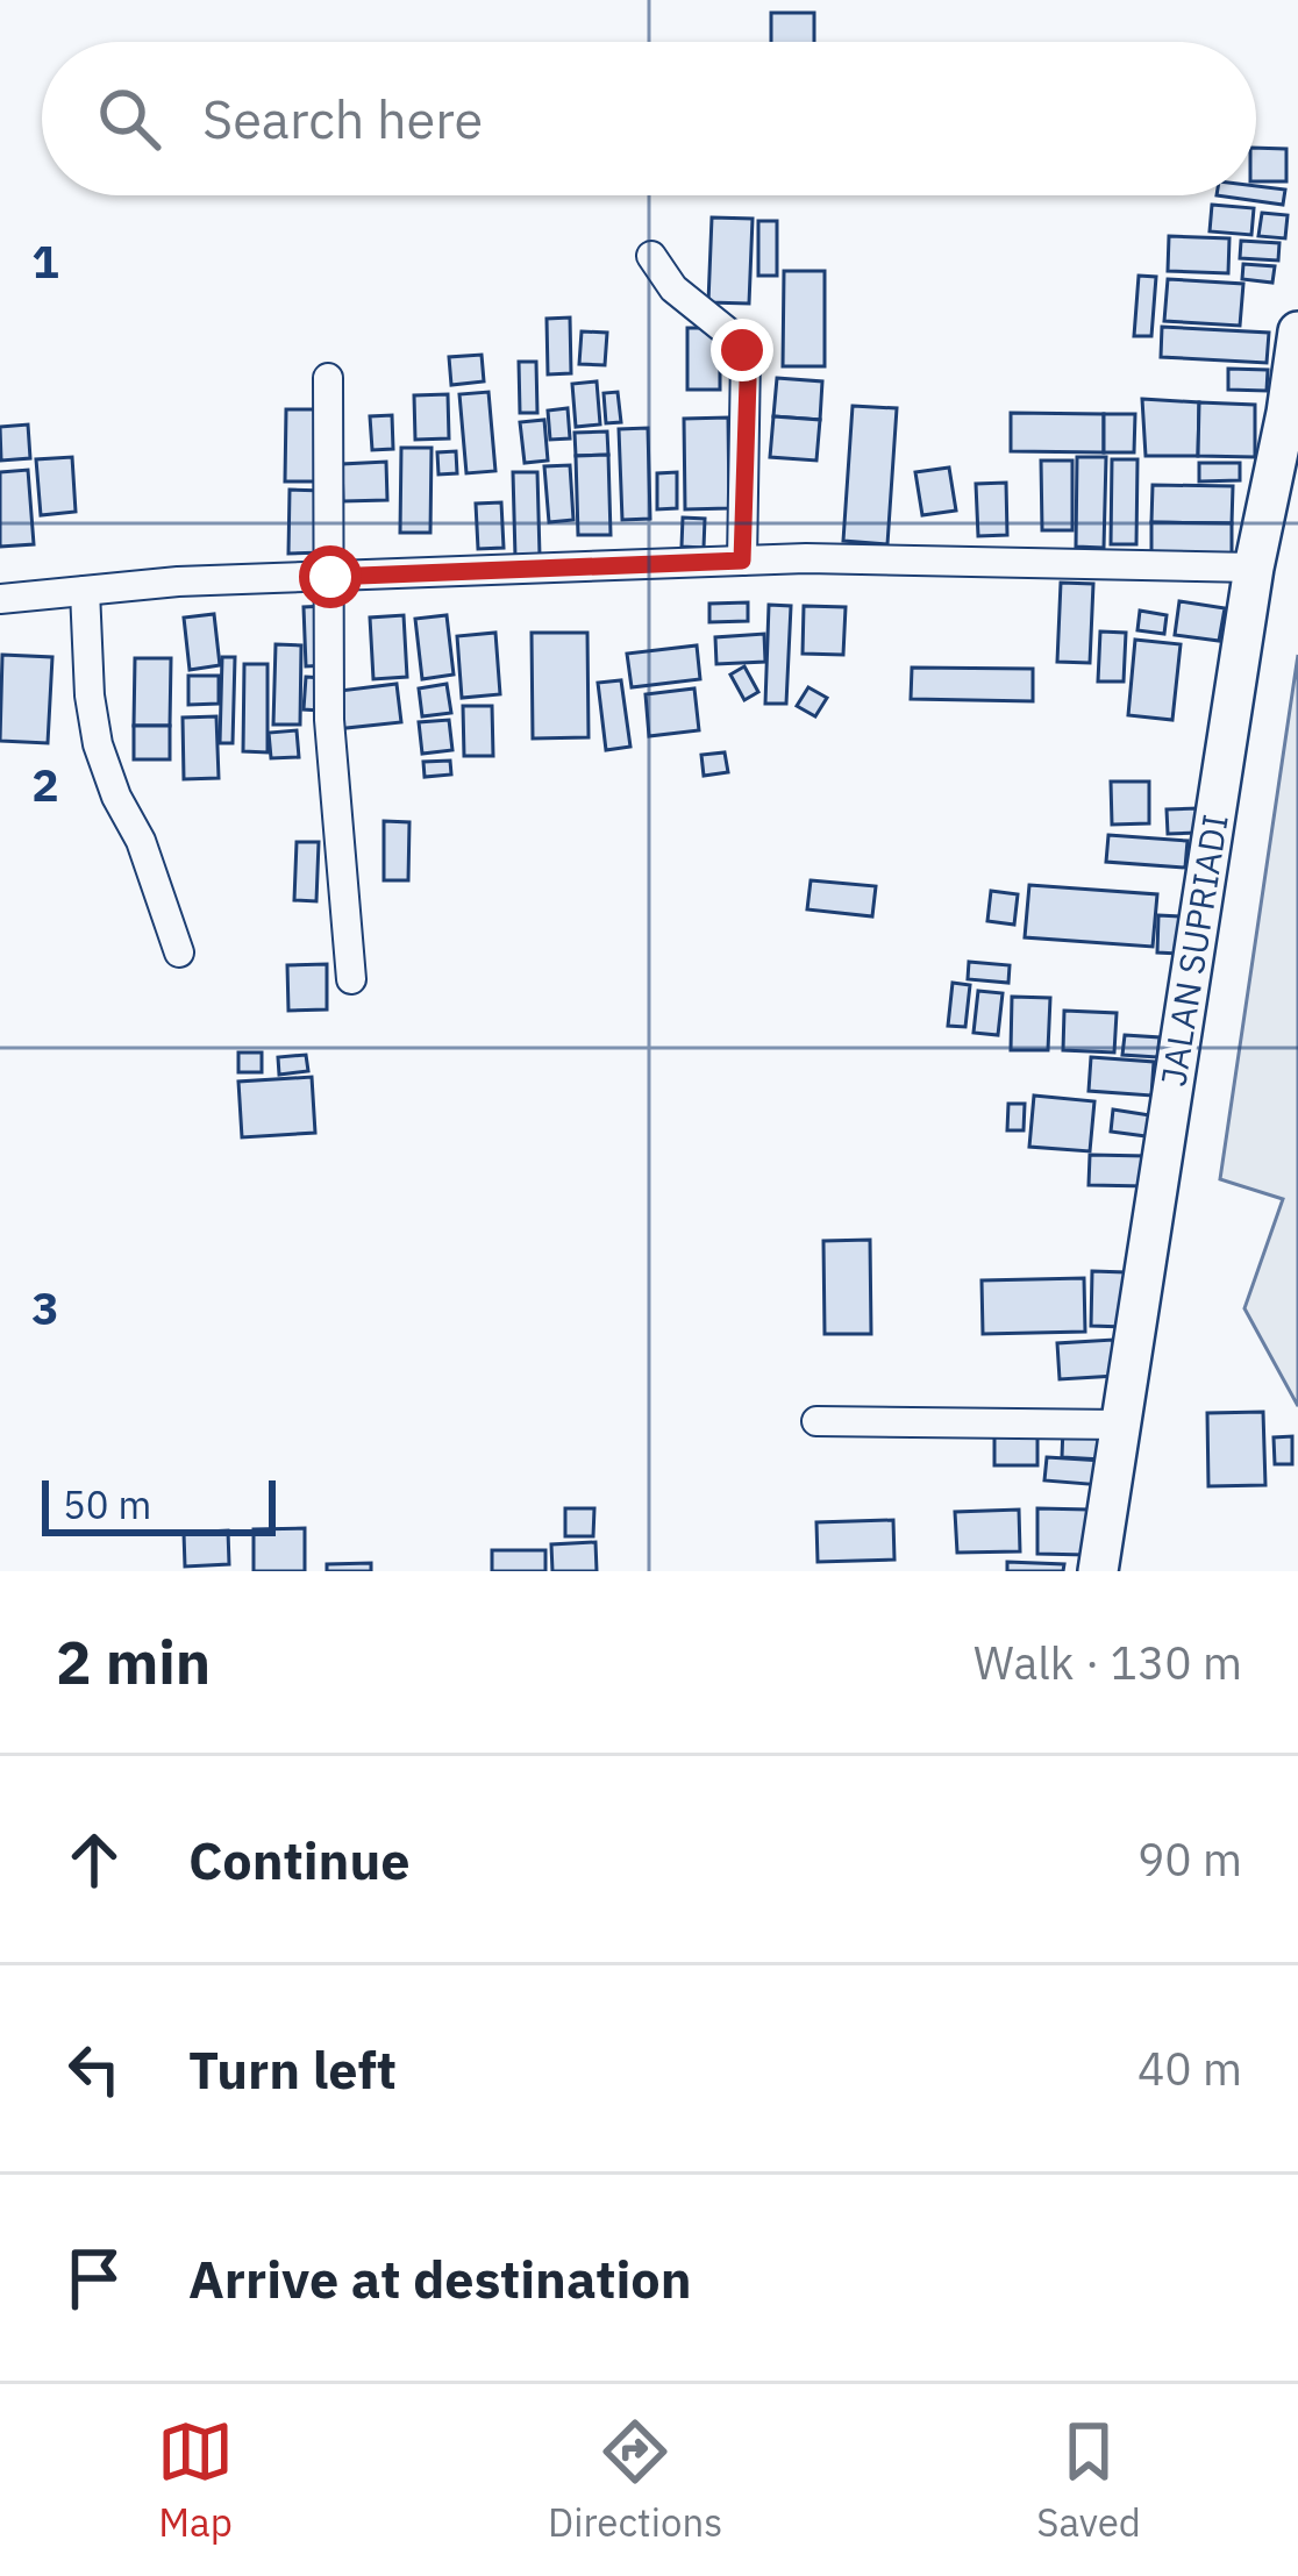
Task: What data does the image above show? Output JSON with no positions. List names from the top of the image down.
{
  "streets": {
    "main road": ["JALAN SUPRIADI"]
  },
  "scale_bar": "50 m",
  "page": {
    "search": "Search here",
    "scale": "50 m",
    "heading": ["2 min", "Walk · 130 m"],
    "list": [
      ["Continue", "90 m"],
      ["Turn left", "40 m"],
      "Arrive at destination"
    ],
    "nav": ["Map", "Directions", "Saved"]
  },
  "grid": {
    "rows": ["1", "2", "3"]
  }
}
